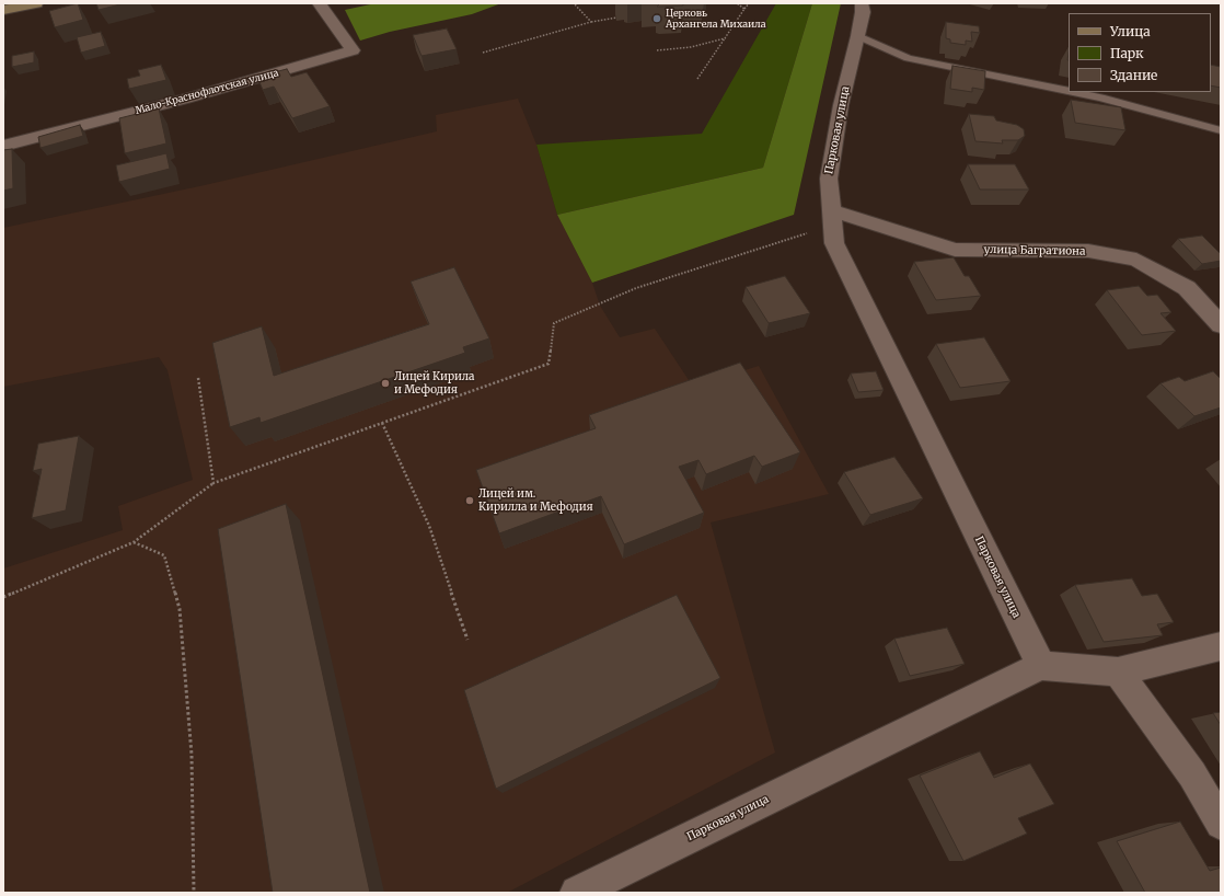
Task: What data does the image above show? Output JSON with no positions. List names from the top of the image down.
{
  "streets": {
    "street": ["Мало-Краснофлотская улица", "Парковая улица", "улица Багратиона"]
  },
  "crossings": [
    ["Парковая улица", "улица Багратиона"]
  ],
  "places": ["Церковь Архангела Михаила", "Лицей Кирила и Мефодия", "Лицей им. Кирилла и Мефодия"],
  "legend": ["Улица", "Парк", "Здание"]
}
